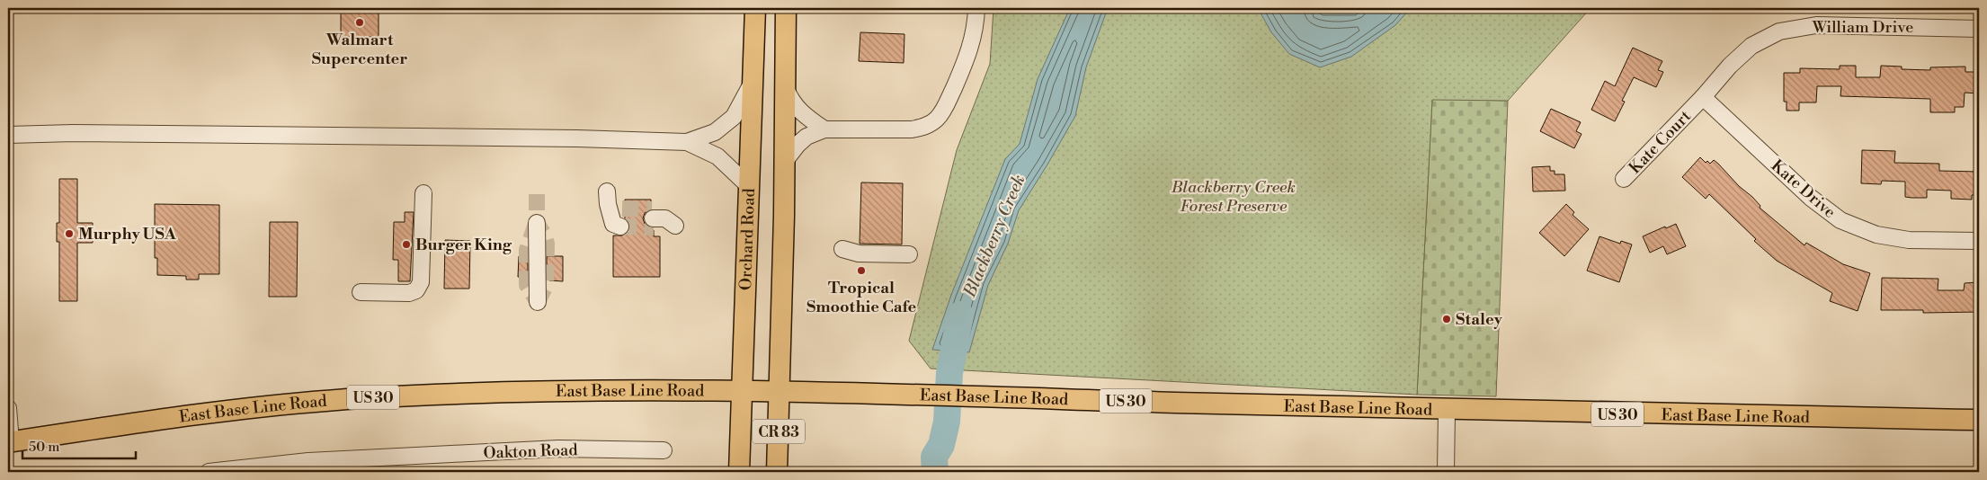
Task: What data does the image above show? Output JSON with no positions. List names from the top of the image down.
{
  "streets": {
    "main road": [
      "Orchard Road",
      "East Base Line Road",
      "US 30",
      "CR 83"
    ],
    "street": [
      "William Drive",
      "Kate Court",
      "Kate Drive",
      "Oakton Road"
    ]
  },
  "crossings": [
    ["William Drive", "Kate Court"],
    ["William Drive", "Kate Drive"],
    ["Kate Court", "Kate Drive"],
    ["Orchard Road", "East Base Line Road"],
    ["East Base Line Road", "CR 83"]
  ],
  "water": ["Blackberry Creek"],
  "parks": ["Blackberry Creek Forest Preserve"],
  "places": [
    "Walmart Supercenter",
    "Murphy USA",
    "Burger King",
    "Tropical Smoothie Cafe",
    "Staley"
  ],
  "scale_bar": "50 m"
}
